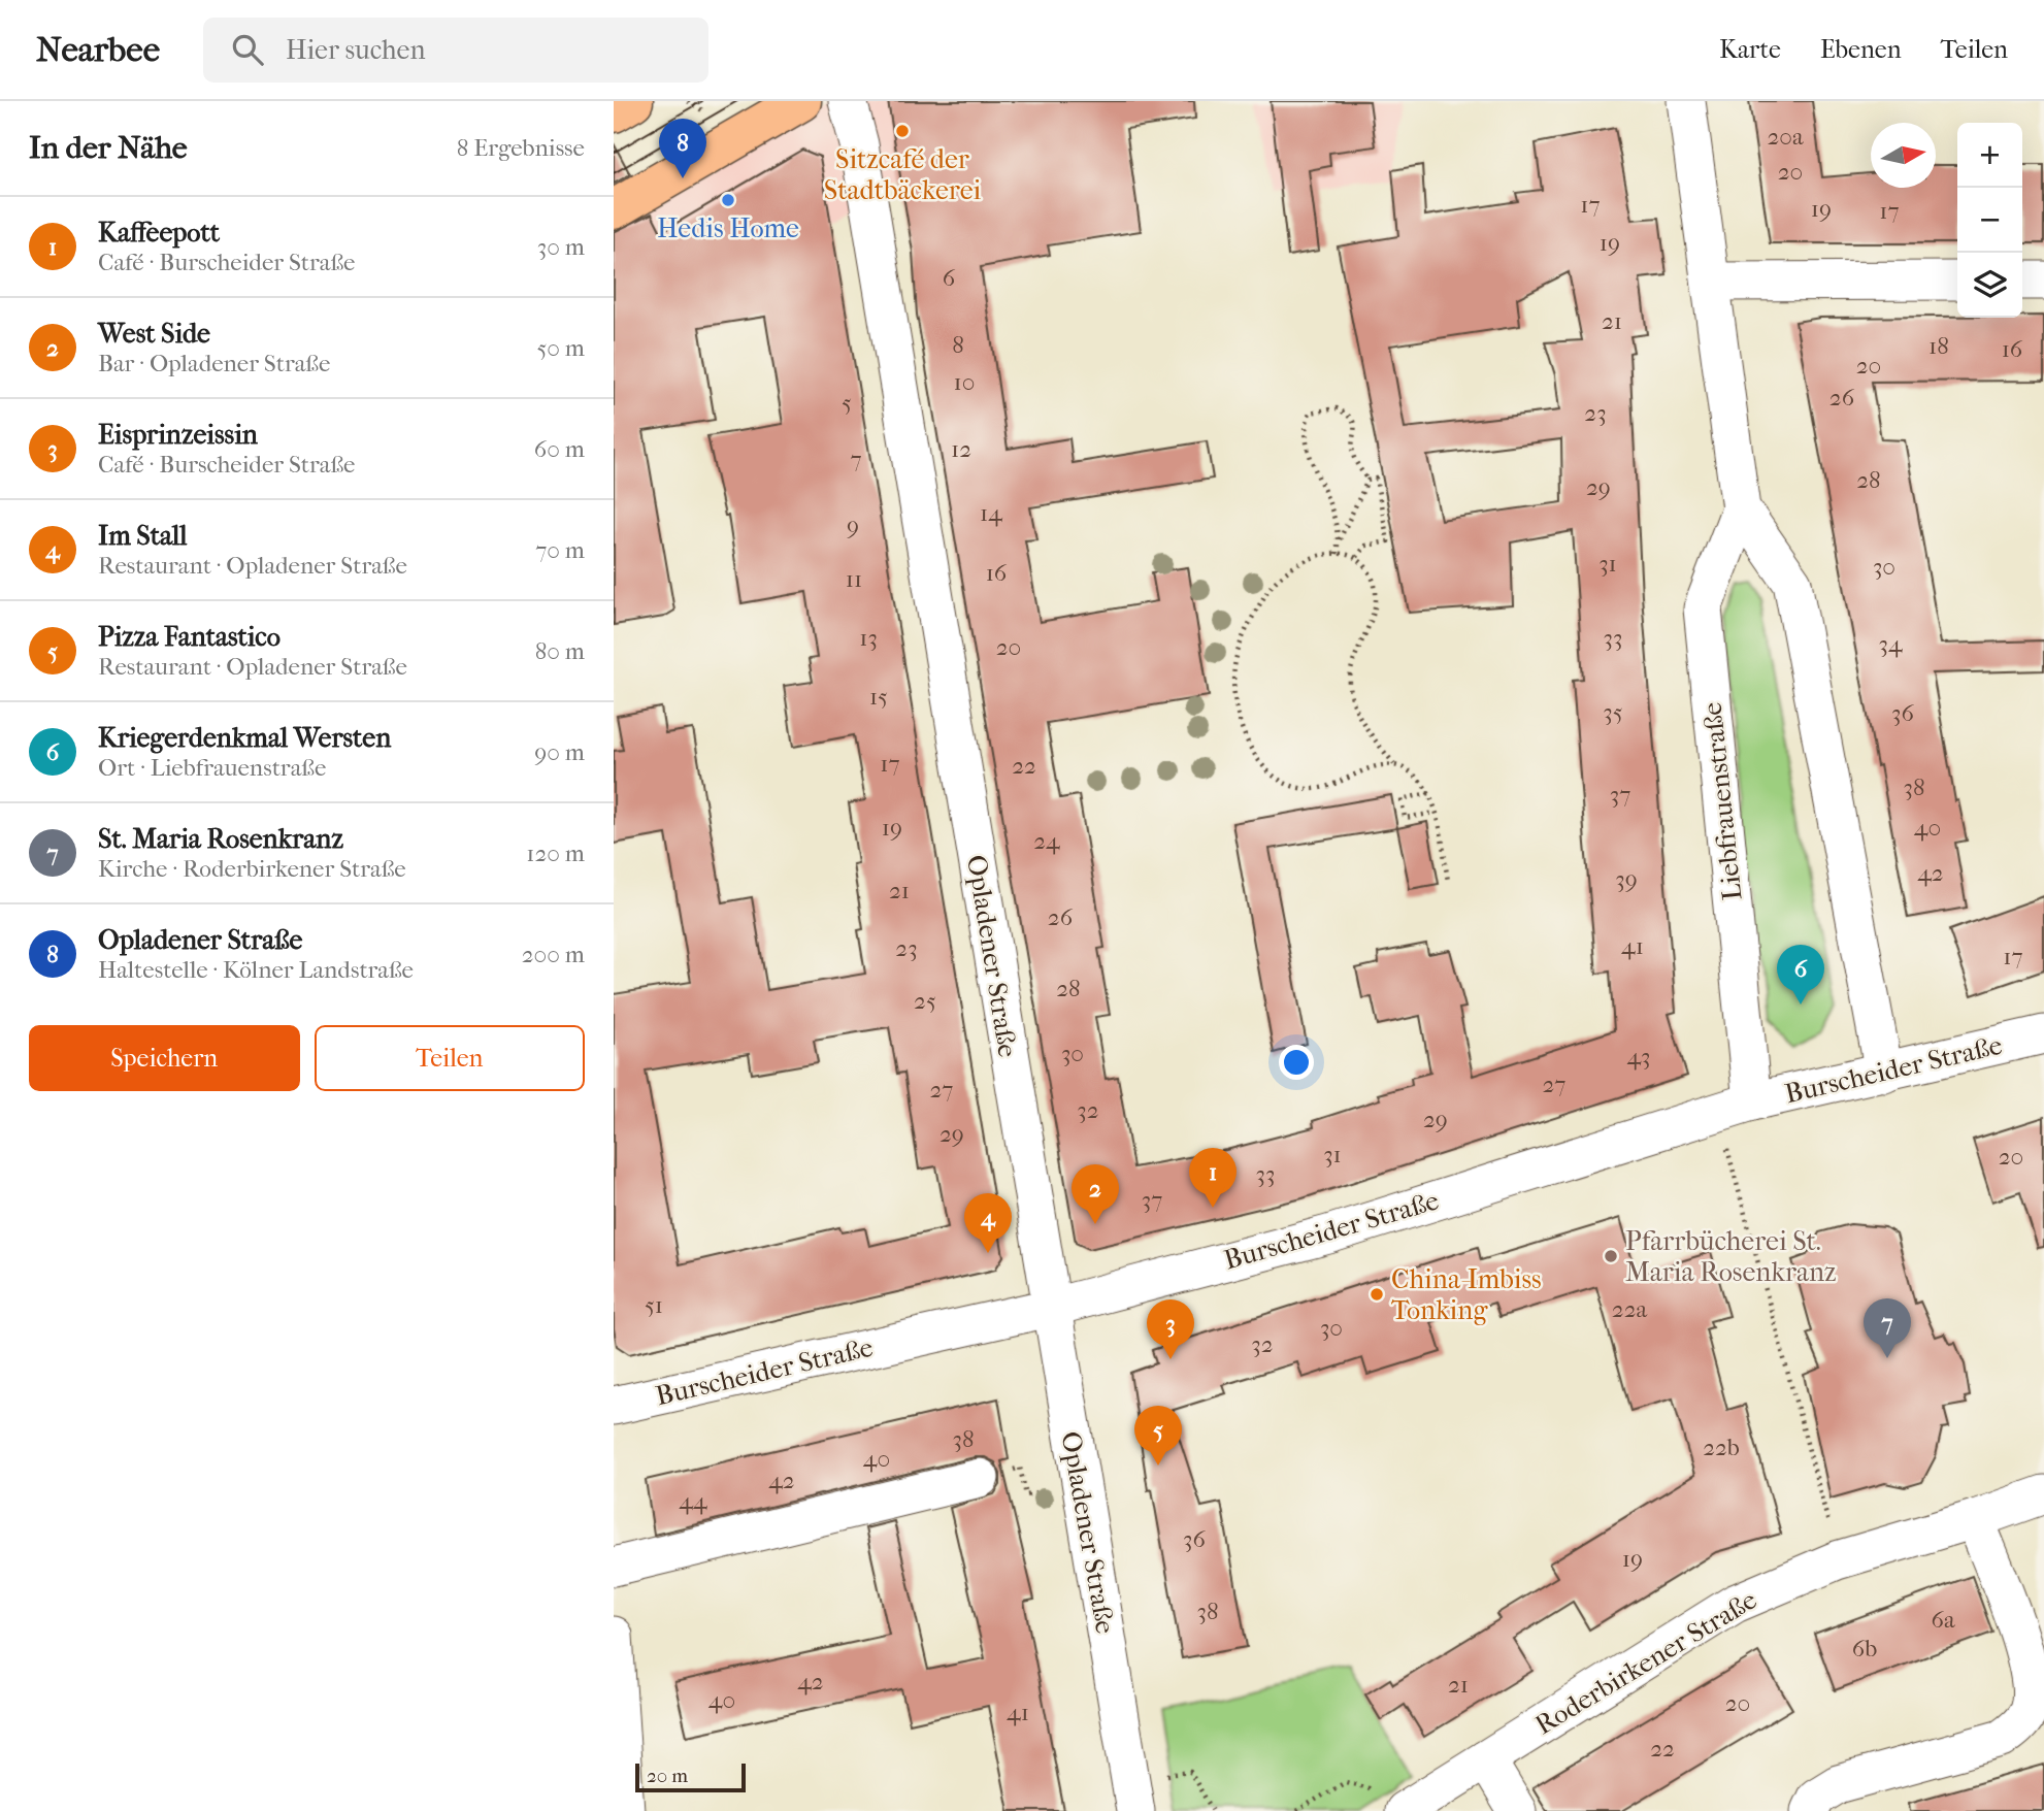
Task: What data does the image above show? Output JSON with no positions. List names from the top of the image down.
{
  "streets": {
    "street": [
      "Liebfrauenstraße",
      "Opladener Straße",
      "Burscheider Straße",
      "Roderbirkener Straße"
    ]
  },
  "crossings": [
    ["Liebfrauenstraße", "Burscheider Straße"],
    ["Opladener Straße", "Burscheider Straße"]
  ],
  "places": [
    "Sitzcafé der Stadtbäckerei",
    "Hedis Home",
    "Pfarrbücherei St. Maria Rosenkranz",
    "China-Imbiss Tonking"
  ],
  "house_numbers": [
    "20a",
    "20",
    "17",
    "19",
    "17",
    "19",
    "6",
    "21",
    "8",
    "18",
    "16",
    "20",
    "10",
    "26",
    "5",
    "23",
    "12",
    "7",
    "28",
    "29",
    "14",
    "9",
    "31",
    "30",
    "16",
    "11",
    "13",
    "33",
    "34",
    "20",
    "15",
    "35",
    "36",
    "17",
    "22",
    "38",
    "37",
    "19",
    "40",
    "24",
    "42",
    "39",
    "21",
    "26",
    "41",
    "23",
    "17",
    "28",
    "25",
    "30",
    "43",
    "27",
    "27",
    "32",
    "29",
    "29",
    "31",
    "20",
    "33",
    "37",
    "51",
    "22a",
    "30",
    "32",
    "38",
    "22b",
    "40",
    "42",
    "44",
    "36",
    "19",
    "38",
    "6a",
    "6b",
    "42",
    "21",
    "40",
    "20",
    "41",
    "22"
  ],
  "scale_bar": "20 m",
  "north": "right",
  "page": {
    "header": "Nearbee",
    "search": "Hier suchen",
    "nav": ["Karte", "Ebenen", "Teilen"],
    "heading": ["In der Nähe", "8 Ergebnisse"],
    "pins": [
      "8",
      "6",
      "1",
      "2",
      "4",
      "7",
      "3",
      "5"
    ],
    "map_buttons": ["+", "−"],
    "list": [
      {
        "mark": "1",
        "name": "Kaffeepott",
        "note": "Café · Burscheider Straße",
        "value": "30 m"
      },
      {
        "mark": "2",
        "name": "West Side",
        "note": "Bar · Opladener Straße",
        "value": "50 m"
      },
      {
        "mark": "3",
        "name": "Eisprinzeissin",
        "note": "Café · Burscheider Straße",
        "value": "60 m"
      },
      {
        "mark": "4",
        "name": "Im Stall",
        "note": "Restaurant · Opladener Straße",
        "value": "70 m"
      },
      {
        "mark": "5",
        "name": "Pizza Fantastico",
        "note": "Restaurant · Opladener Straße",
        "value": "80 m"
      },
      {
        "mark": "6",
        "name": "Kriegerdenkmal Wersten",
        "note": "Ort · Liebfrauenstraße",
        "value": "90 m"
      },
      {
        "mark": "7",
        "name": "St. Maria Rosenkranz",
        "note": "Kirche · Roderbirkener Straße",
        "value": "120 m"
      },
      {
        "mark": "8",
        "name": "Opladener Straße",
        "note": "Haltestelle · Kölner Landstraße",
        "value": "200 m"
      }
    ],
    "buttons": ["Speichern", "Teilen"],
    "scale": "20 m"
  }
}
